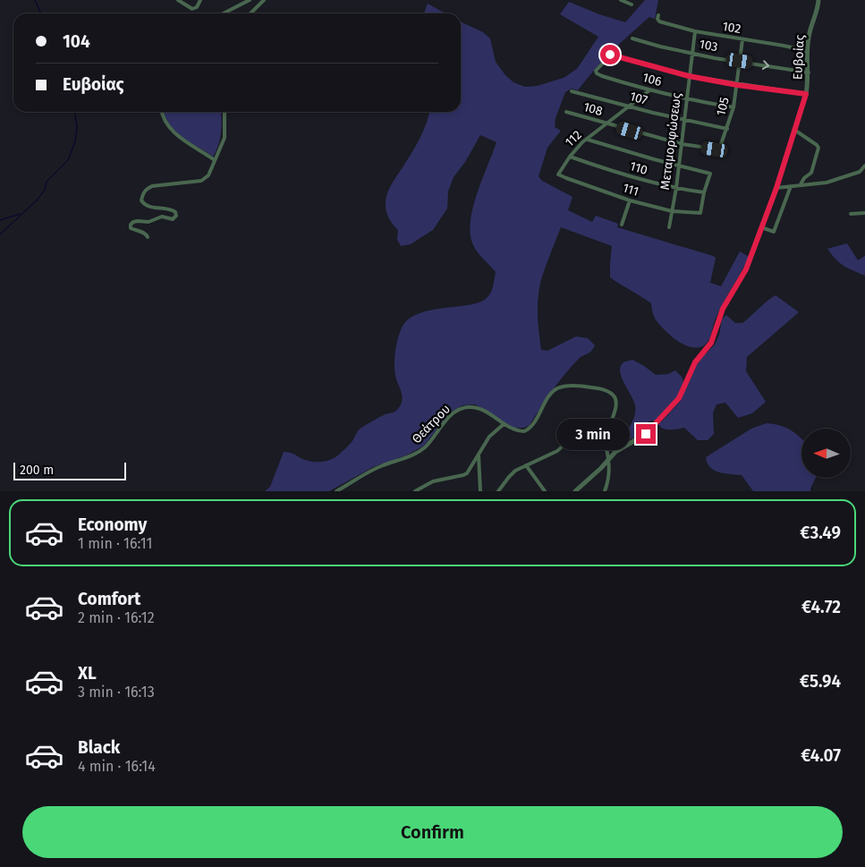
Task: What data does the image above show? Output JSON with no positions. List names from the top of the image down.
{
  "streets": {
    "street": [
      "102",
      "103",
      "Ευβοίας",
      "106",
      "107",
      "105",
      "108",
      "112",
      "Μεταμορφώσεως",
      "110",
      "111",
      "Θεάτρου"
    ]
  },
  "crossings": [
    ["102", "Ευβοίας"],
    ["102", "105"],
    ["102", "Μεταμορφώσεως"],
    ["103", "Ευβοίας"],
    ["103", "105"],
    ["103", "Μεταμορφώσεως"],
    ["Ευβοίας", "Θεάτρου"],
    ["106", "105"],
    ["106", "112"],
    ["106", "Μεταμορφώσεως"],
    ["107", "105"],
    ["107", "112"],
    ["107", "Μεταμορφώσεως"],
    ["105", "108"],
    ["108", "112"],
    ["108", "Μεταμορφώσεως"],
    ["112", "110"],
    ["112", "111"],
    ["Μεταμορφώσεως", "110"],
    ["Μεταμορφώσεως", "111"],
    ["110", "111"]
  ],
  "scale_bar": "200 m",
  "north": "left",
  "page": {
    "banner": ["104", "Ευβοίας"],
    "bubble": "3 min",
    "scale": "200 m",
    "list": [
      {
        "name": "Economy",
        "note": "1 min · 16:11",
        "value": "€3.49"
      },
      {
        "name": "Comfort",
        "note": "2 min · 16:12",
        "value": "€4.72"
      },
      {
        "name": "XL",
        "note": "3 min · 16:13",
        "value": "€5.94"
      },
      {
        "name": "Black",
        "note": "4 min · 16:14",
        "value": "€4.07"
      }
    ],
    "buttons": "Confirm"
  }
}
